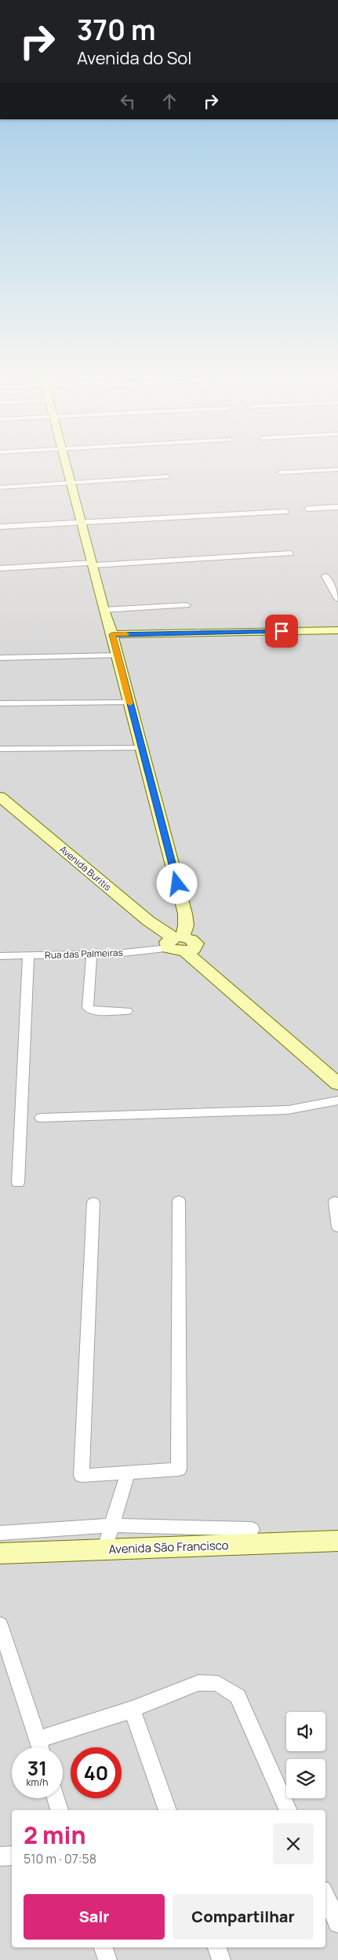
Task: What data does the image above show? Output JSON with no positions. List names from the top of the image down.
{
  "streets": {
    "street": ["Avenida Buritis", "Rua das Palmeiras", "Avenida São Francisco"]
  },
  "crossings": [
    ["Avenida Buritis", "Rua das Palmeiras"]
  ],
  "page": {
    "turn": ["370 m", "Avenida do Sol"],
    "speed": "31 km/h",
    "limit": "40",
    "heading": ["2 min", "510 m · 07:58"],
    "buttons": ["Sair", "Compartilhar"]
  }
}
